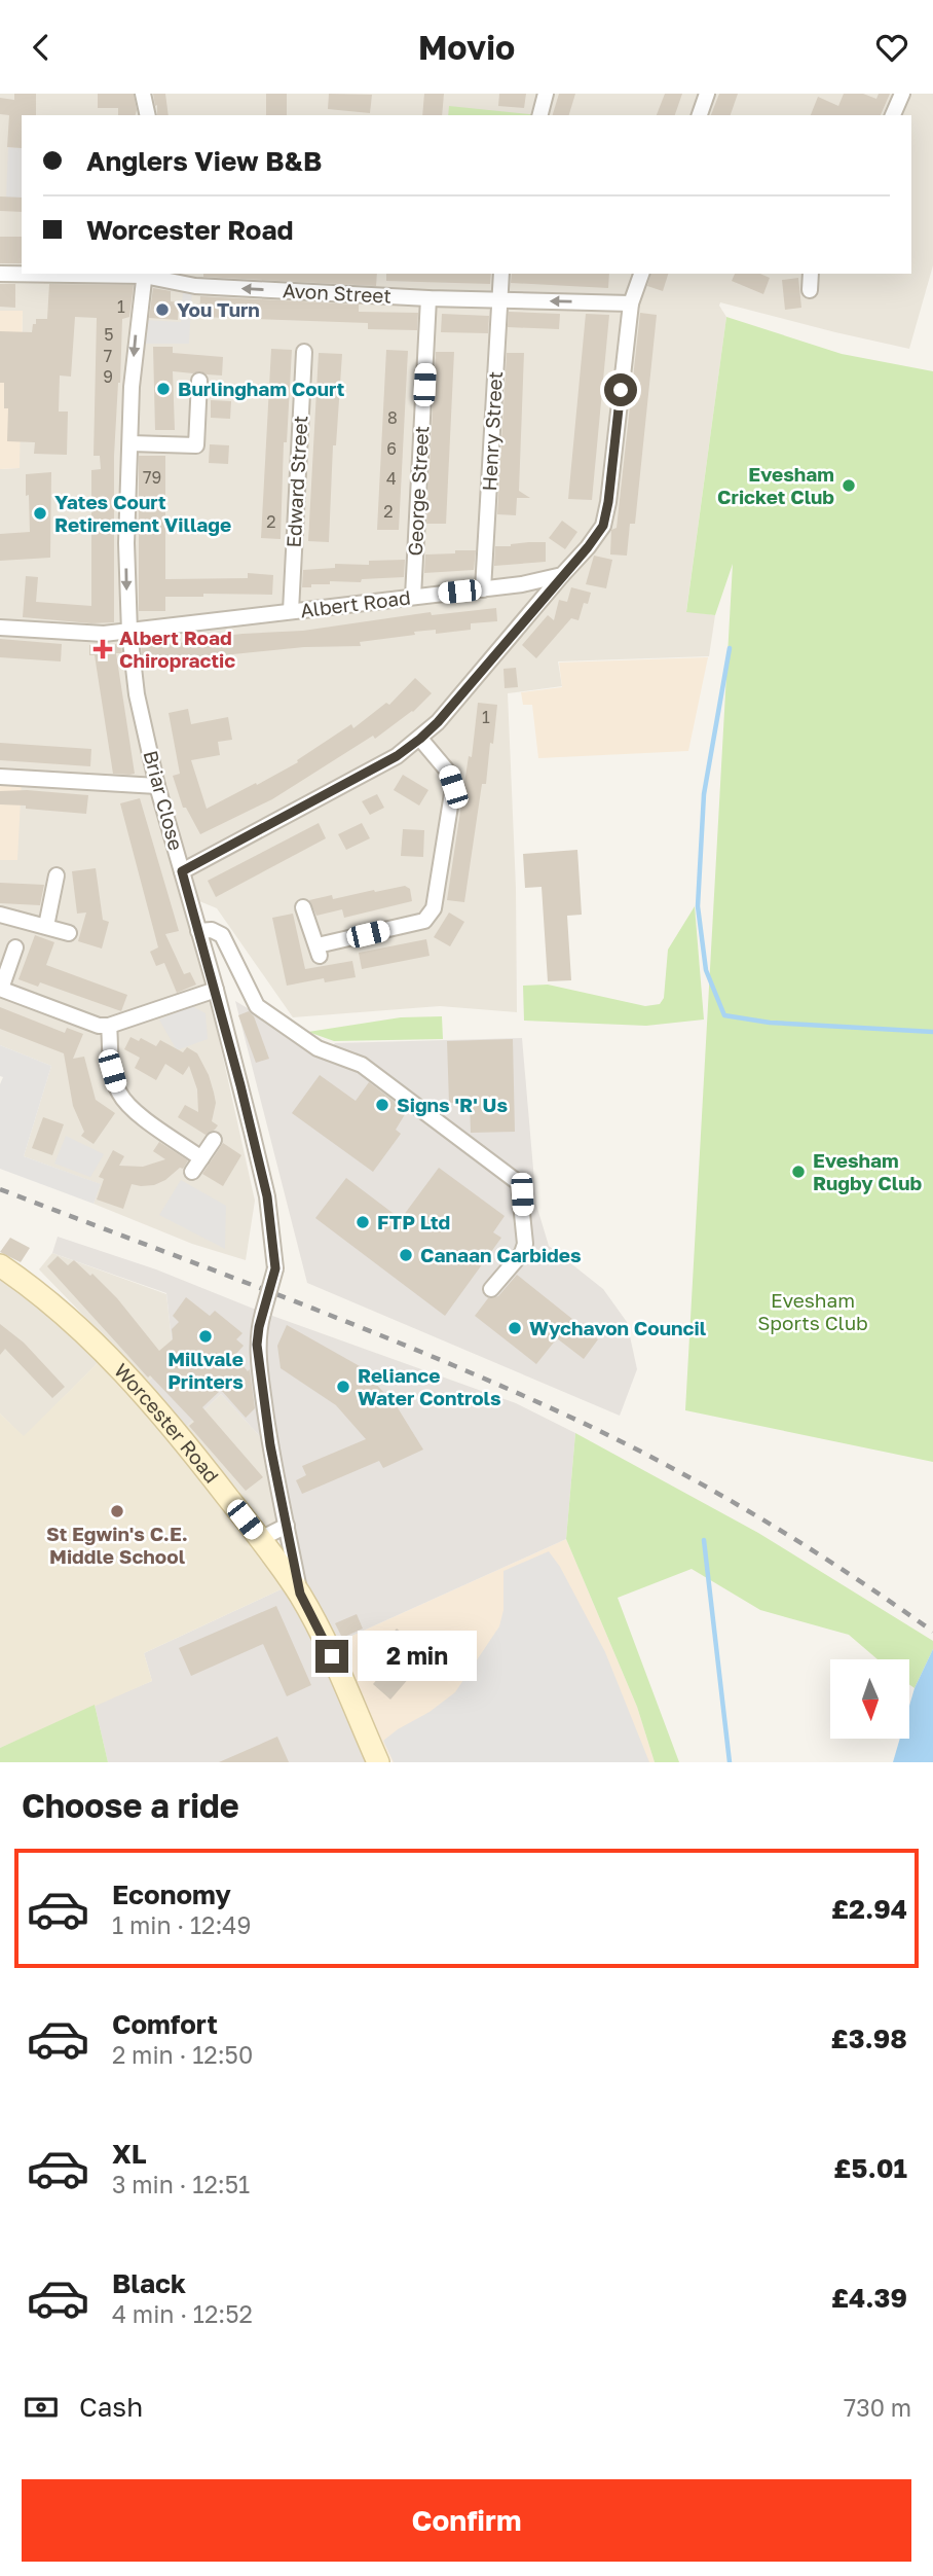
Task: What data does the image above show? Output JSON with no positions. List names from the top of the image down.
{
  "streets": {
    "main road": ["Worcester Road"],
    "street": [
      "Avon Street",
      "Henry Street",
      "Edward Street",
      "George Street",
      "Albert Road",
      "Briar Close"
    ]
  },
  "crossings": [
    ["Avon Street", "Henry Street"],
    ["Avon Street", "George Street"],
    ["Avon Street", "Briar Close"],
    ["Henry Street", "Albert Road"],
    ["Edward Street", "Albert Road"],
    ["George Street", "Albert Road"],
    ["Albert Road", "Briar Close"],
    ["Briar Close", "Worcester Road"]
  ],
  "one_way": ["Avon Street"],
  "parks": ["Evesham Sports Club"],
  "places": {
    "other": [
      "You Turn",
      "Burlingham Court",
      "Evesham Cricket Club",
      "Yates Court Retirement Village",
      "Signs 'R' Us",
      "Evesham Rugby Club",
      "FTP Ltd",
      "Canaan Carbides",
      "Wychavon Council",
      "Millvale Printers",
      "Reliance Water Controls",
      "St Egwin's C.E. Middle School"
    ],
    "health": ["Albert Road Chiropractic"]
  },
  "house_numbers": [
    "1",
    "5",
    "7",
    "9",
    "8",
    "6",
    "79",
    "4",
    "2",
    "2",
    "1"
  ],
  "north": "bottom",
  "page": {
    "header": "Movio",
    "banner": ["Anglers View B&B", "Worcester Road"],
    "bubble": "2 min",
    "heading": "Choose a ride",
    "list": [
      {
        "name": "Economy",
        "note": "1 min · 12:49",
        "value": "£2.94"
      },
      {
        "name": "Comfort",
        "note": "2 min · 12:50",
        "value": "£3.98"
      },
      {
        "name": "XL",
        "note": "3 min · 12:51",
        "value": "£5.01"
      },
      {
        "name": "Black",
        "note": "4 min · 12:52",
        "value": "£4.39"
      }
    ],
    "pay": ["Cash", "730 m"],
    "buttons": "Confirm"
  }
}
